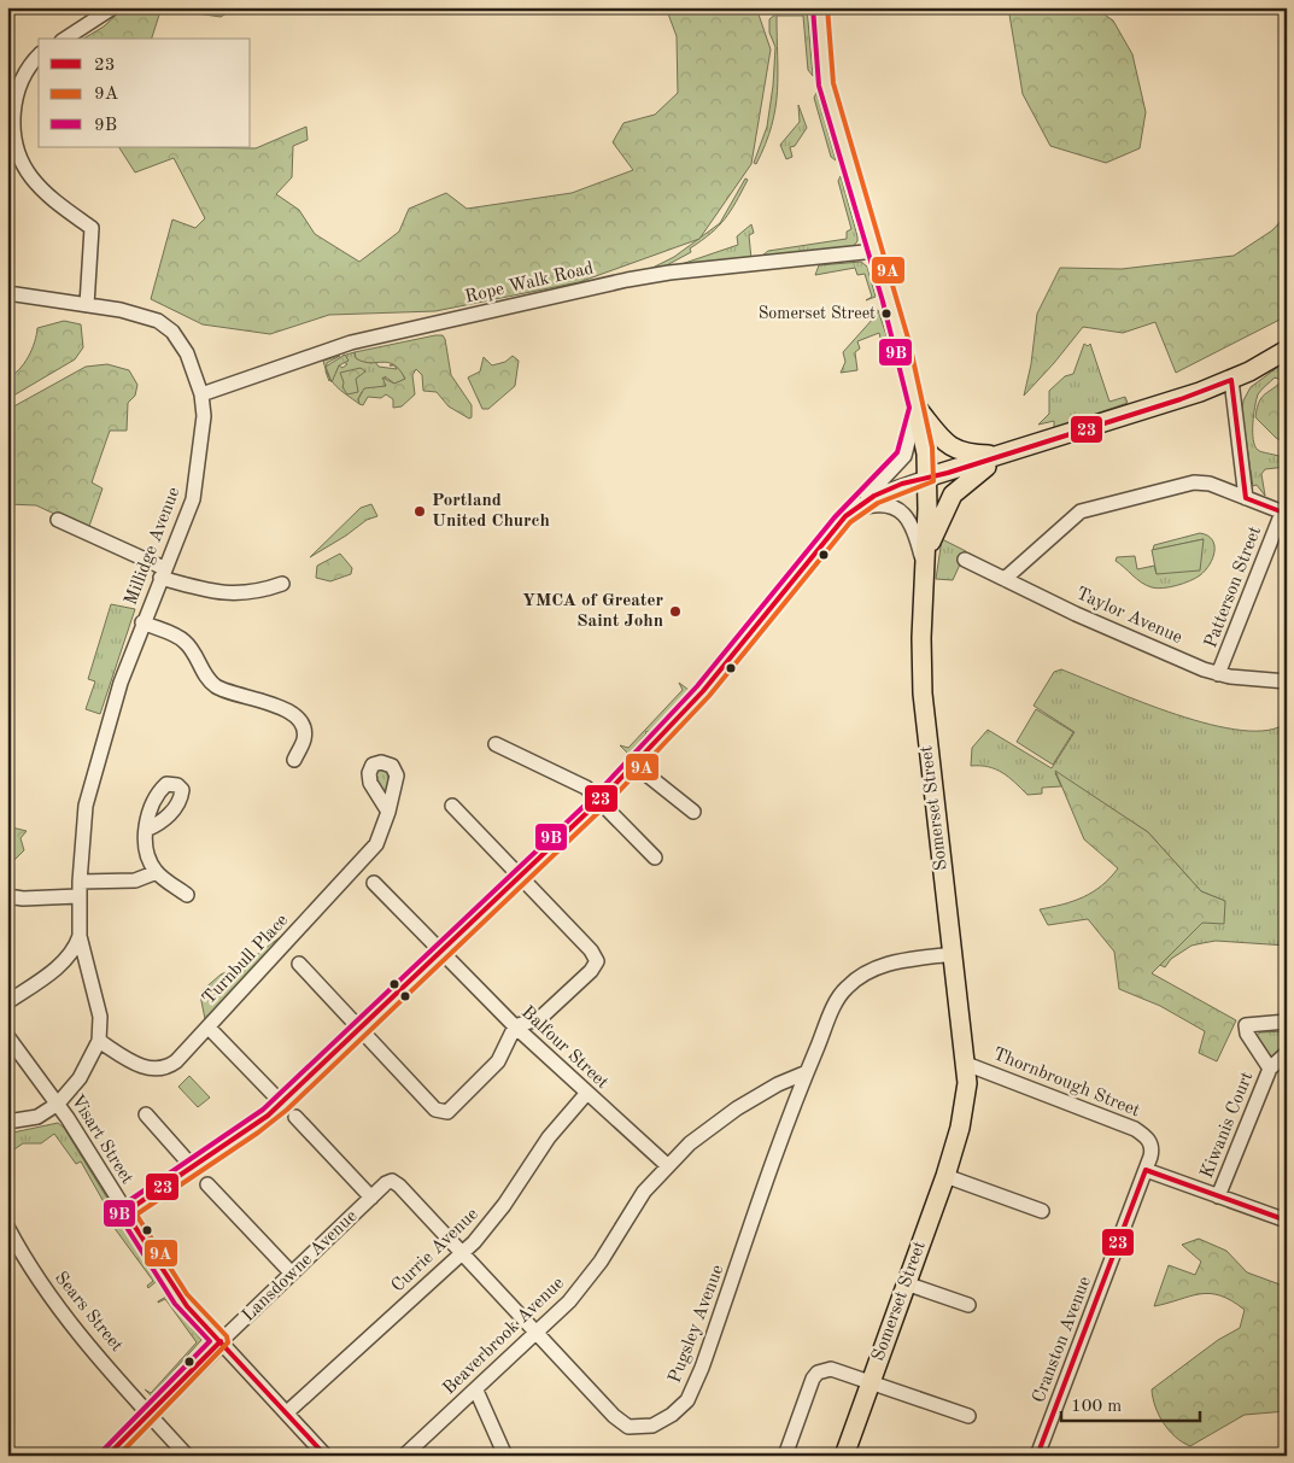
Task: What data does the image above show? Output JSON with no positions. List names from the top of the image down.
{
  "streets": {
    "main road": ["Somerset Street", "Lansdowne Avenue"],
    "street": [
      "Rope Walk Road",
      "Millidge Avenue",
      "Patterson Street",
      "Taylor Avenue",
      "Turnbull Place",
      "Balfour Street",
      "Thornbrough Street",
      "Kiwanis Court",
      "Visart Street",
      "Currie Avenue",
      "Sears Street",
      "Pugsley Avenue",
      "Beaverbrook Avenue",
      "Cranston Avenue"
    ]
  },
  "crossings": [
    ["Rope Walk Road", "Millidge Avenue"],
    ["Rope Walk Road", "Somerset Street"],
    ["Millidge Avenue", "Turnbull Place"],
    ["Patterson Street", "Taylor Avenue"],
    ["Somerset Street", "Thornbrough Street"],
    ["Somerset Street", "Pugsley Avenue"],
    ["Balfour Street", "Currie Avenue"],
    ["Balfour Street", "Beaverbrook Avenue"],
    ["Thornbrough Street", "Cranston Avenue"],
    ["Visart Street", "Currie Avenue"],
    ["Visart Street", "Lansdowne Avenue"],
    ["Currie Avenue", "Pugsley Avenue"],
    ["Lansdowne Avenue", "Sears Street"],
    ["Lansdowne Avenue", "Pugsley Avenue"],
    ["Pugsley Avenue", "Beaverbrook Avenue"]
  ],
  "places": ["Somerset Street", "Portland United Church", "YMCA of Greater Saint John"],
  "lines": ["transit line 9A", "transit line 9B", "transit line 23"],
  "legend": ["23", "9A", "9B"],
  "scale_bar": "100 m"
}
